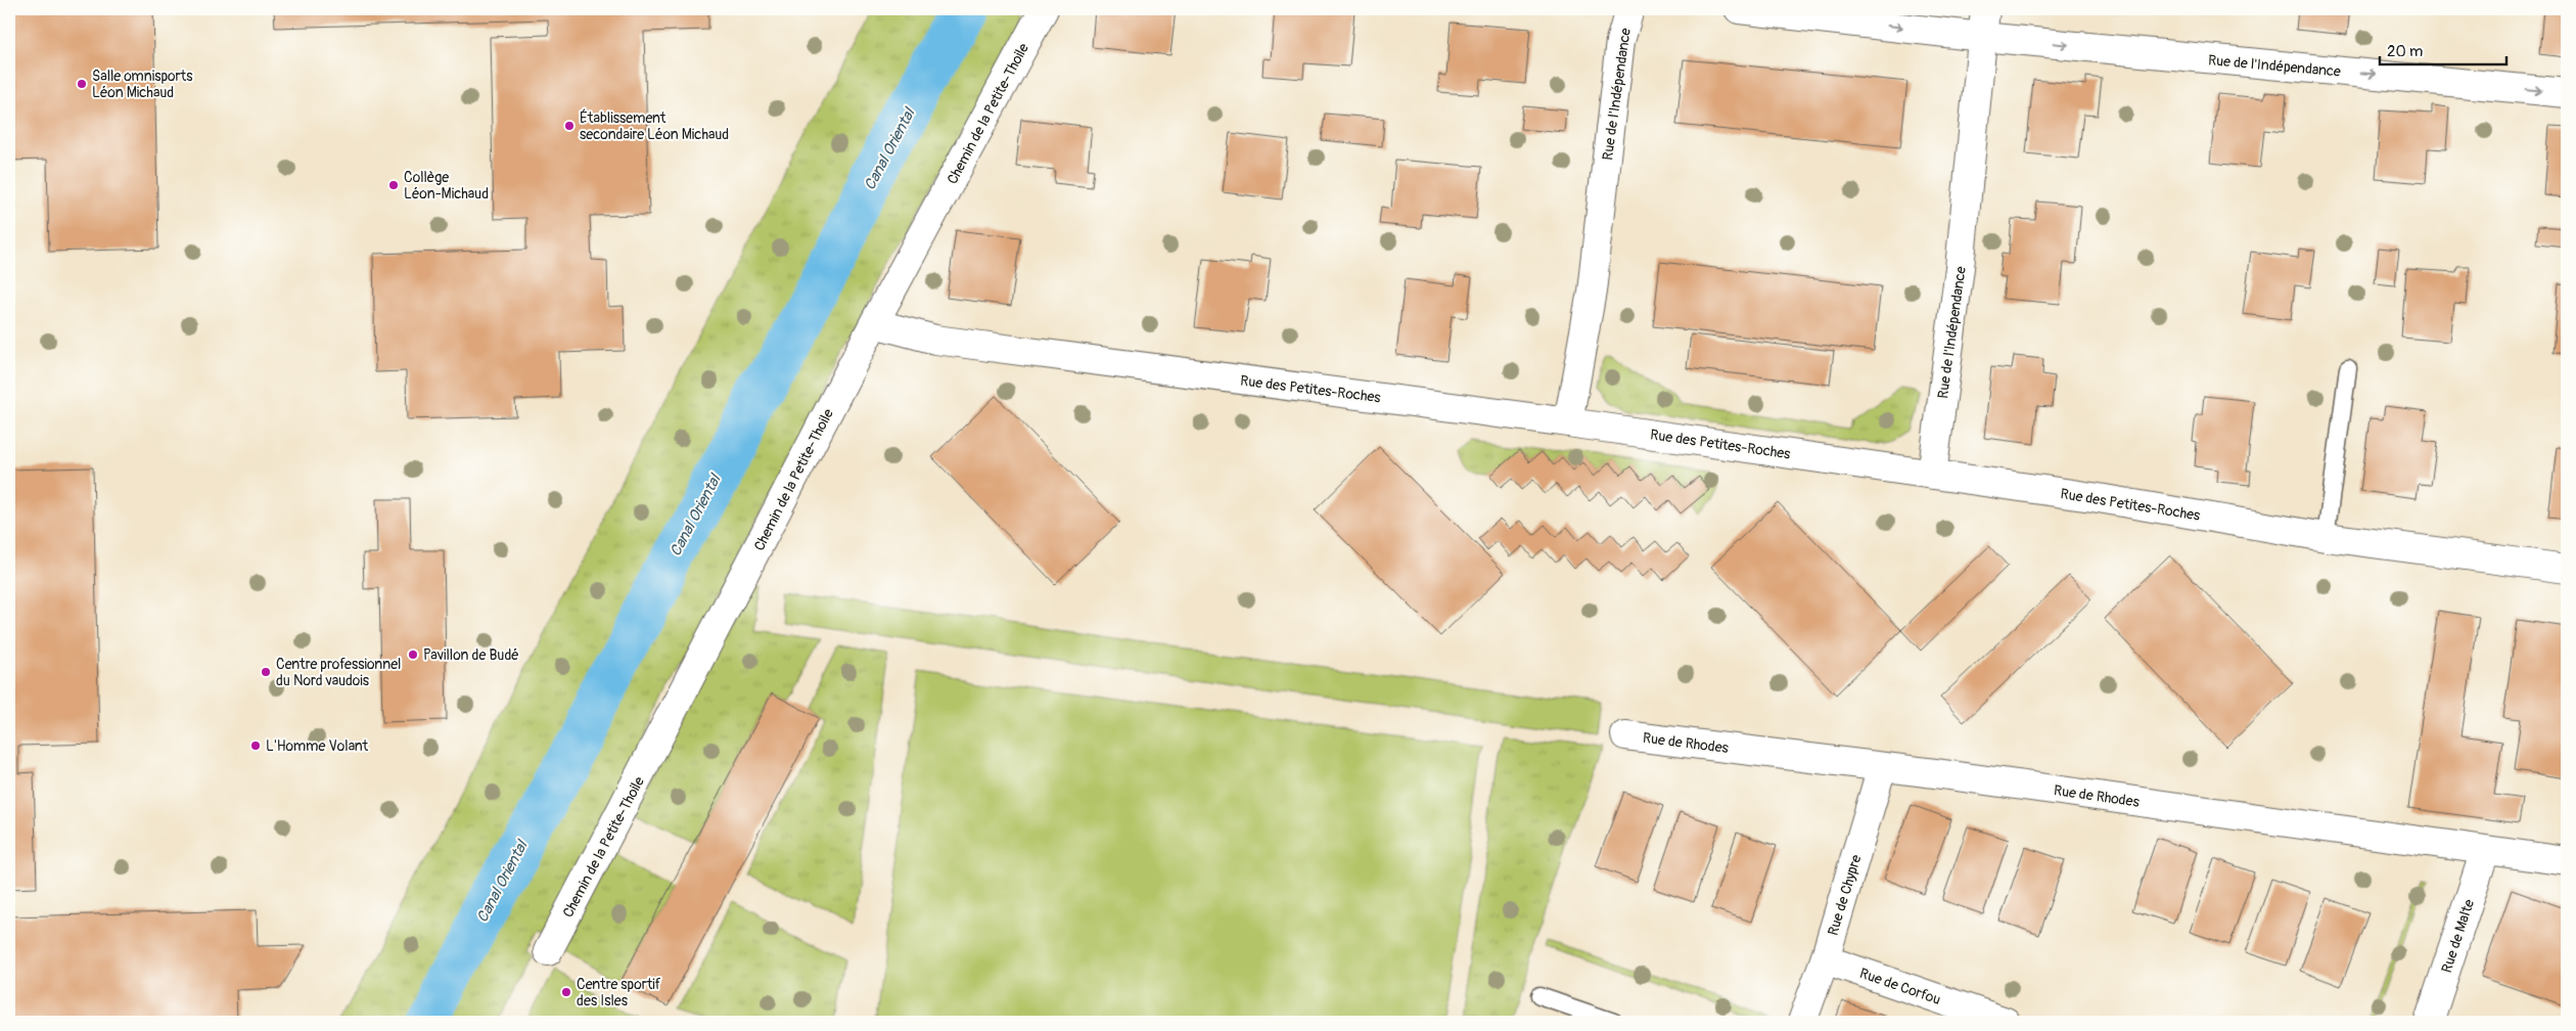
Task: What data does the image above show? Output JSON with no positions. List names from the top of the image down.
{
  "streets": {
    "street": [
      "Rue de l'Indépendance",
      "Chemin de la Petite-Thoile",
      "Rue des Petites-Roches",
      "Rue de Rhodes",
      "Rue de Chypre",
      "Rue de Malte",
      "Rue de Corfou"
    ]
  },
  "crossings": [
    ["Rue de l'Indépendance", "Rue des Petites-Roches"],
    ["Chemin de la Petite-Thoile", "Rue des Petites-Roches"],
    ["Rue de Rhodes", "Rue de Chypre"],
    ["Rue de Rhodes", "Rue de Malte"],
    ["Rue de Chypre", "Rue de Corfou"]
  ],
  "one_way": ["Rue de l'Indépendance"],
  "water": ["Canal Oriental"],
  "places": [
    "Salle omnisports Léon Michaud",
    "Établissement secondaire Léon Michaud",
    "Collège Léon-Michaud",
    "Pavillon de Budé",
    "Centre professionnel du Nord vaudois",
    "L'Homme Volant",
    "Centre sportif des Isles"
  ],
  "scale_bar": "20 m"
}
